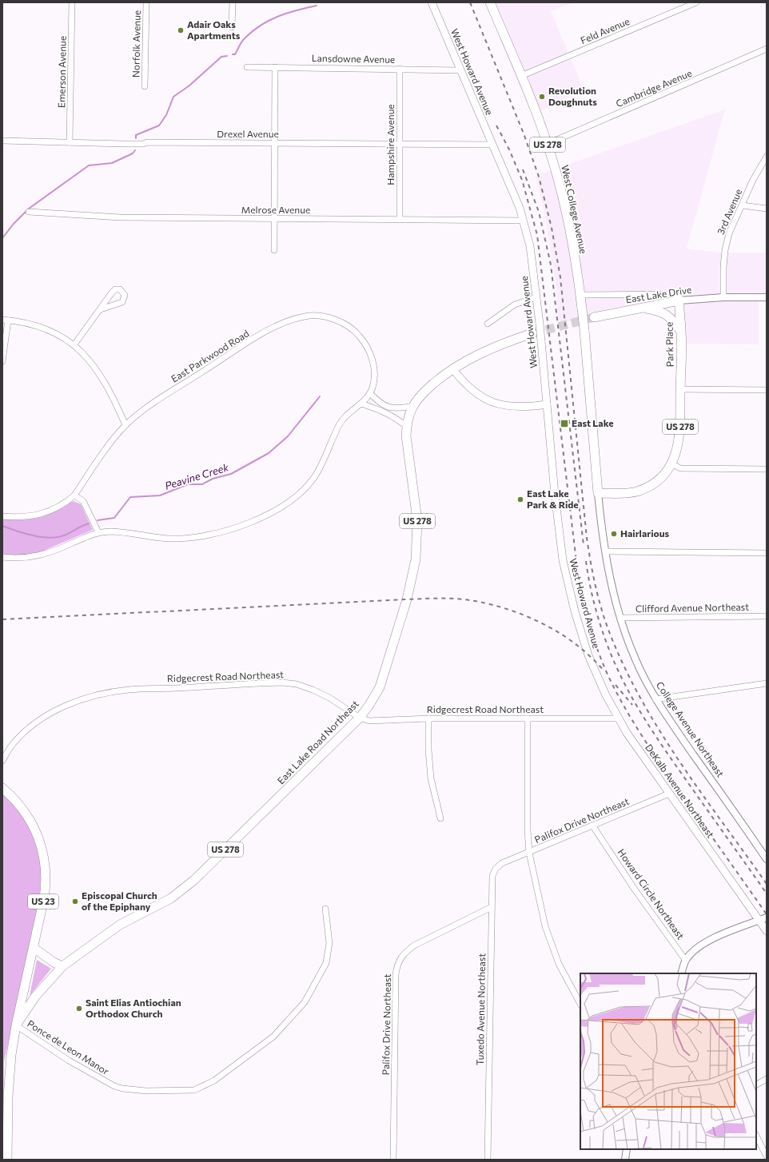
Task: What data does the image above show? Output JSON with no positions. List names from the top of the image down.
{
  "streets": {
    "main road": [
      "West Howard Avenue",
      "US 278",
      "West College Avenue",
      "East Lake Drive",
      "Park Place",
      "College Avenue Northeast",
      "East Lake Road Northeast",
      "DeKalb Avenue Northeast",
      "US 23"
    ],
    "street": [
      "Feld Avenue",
      "Norfolk Avenue",
      "Lansdowne Avenue",
      "Emerson Avenue",
      "Cambridge Avenue",
      "Drexel Avenue",
      "Hampshire Avenue",
      "Melrose Avenue",
      "3rd Avenue",
      "East Parkwood Road",
      "Clifford Avenue Northeast",
      "Ridgecrest Road Northeast",
      "Palifox Drive Northeast",
      "Howard Circle Northeast",
      "Tuxedo Avenue Northeast",
      "Ponce de Leon Manor"
    ]
  },
  "crossings": [
    ["Feld Avenue", "West College Avenue"],
    ["Lansdowne Avenue", "West Howard Avenue"],
    ["Lansdowne Avenue", "Hampshire Avenue"],
    ["Emerson Avenue", "Drexel Avenue"],
    ["West Howard Avenue", "Drexel Avenue"],
    ["West Howard Avenue", "Melrose Avenue"],
    ["West Howard Avenue", "DeKalb Avenue Northeast"],
    ["Cambridge Avenue", "West College Avenue"],
    ["Drexel Avenue", "Hampshire Avenue"],
    ["Hampshire Avenue", "Melrose Avenue"],
    ["US 278", "Park Place"],
    ["US 278", "College Avenue Northeast"],
    ["West College Avenue", "College Avenue Northeast"],
    ["3rd Avenue", "East Lake Drive"],
    ["East Lake Drive", "Park Place"],
    ["Clifford Avenue Northeast", "College Avenue Northeast"],
    ["Ridgecrest Road Northeast", "East Lake Road Northeast"],
    ["Ridgecrest Road Northeast", "DeKalb Avenue Northeast"],
    ["East Lake Road Northeast", "US 23"],
    ["East Lake Road Northeast", "Ponce de Leon Manor"],
    ["DeKalb Avenue Northeast", "Palifox Drive Northeast"],
    ["Palifox Drive Northeast", "Howard Circle Northeast"],
    ["Palifox Drive Northeast", "Tuxedo Avenue Northeast"],
    ["US 23", "Ponce de Leon Manor"]
  ],
  "water": ["Peavine Creek"],
  "places": {
    "other": [
      "Adair Oaks Apartments",
      "Revolution Doughnuts",
      "East Lake Park & Ride",
      "Hairlarious",
      "Episcopal Church of the Epiphany",
      "Saint Elias Antiochian Orthodox Church"
    ],
    "transit": ["East Lake"]
  }
}
